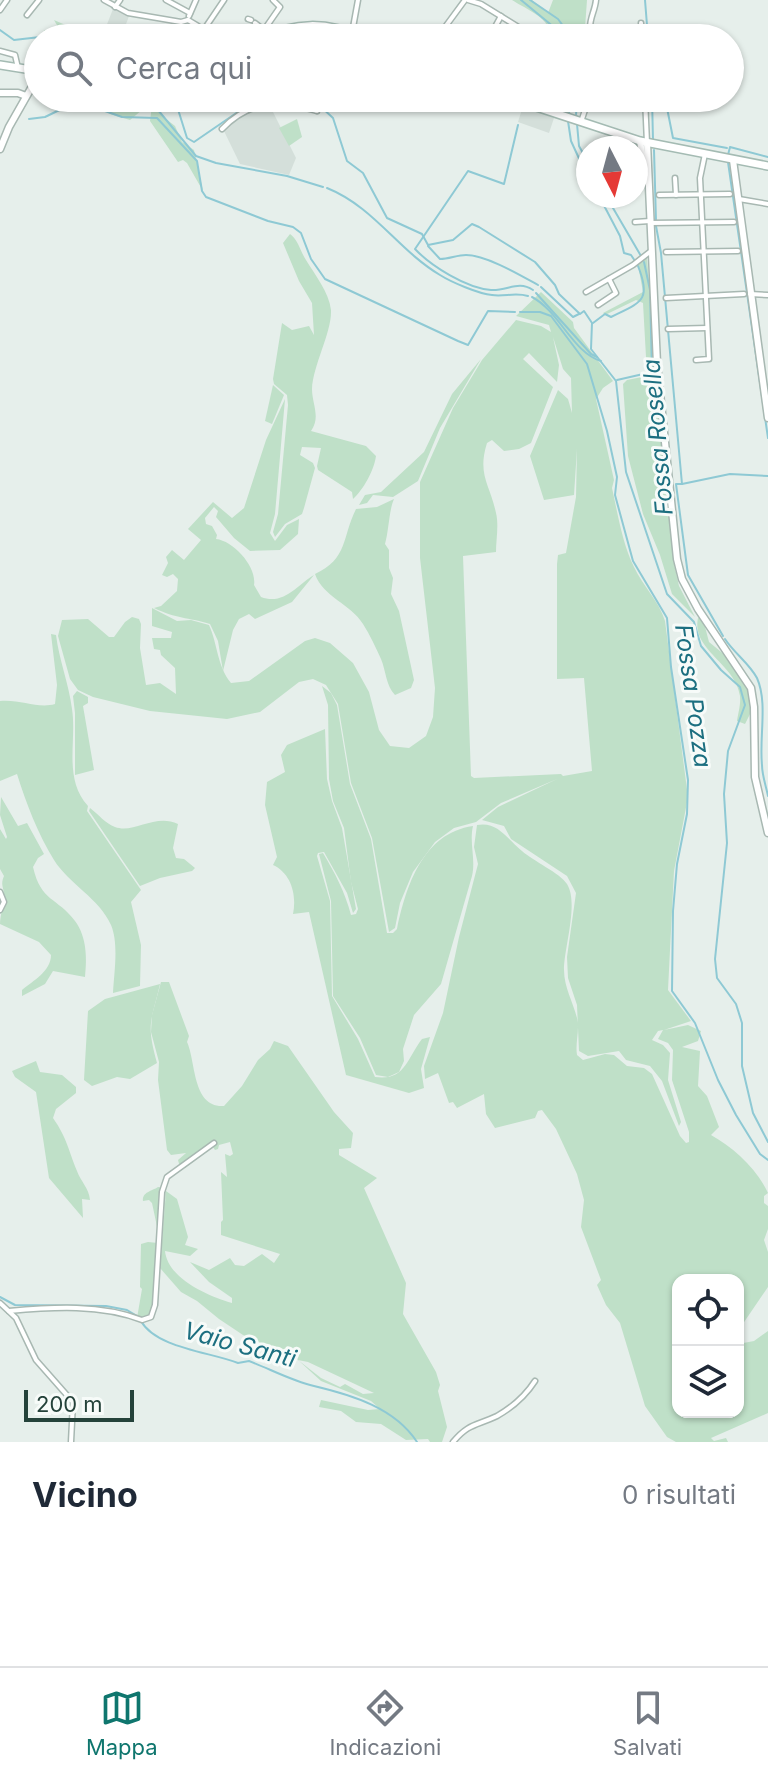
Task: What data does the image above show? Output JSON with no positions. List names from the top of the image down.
{
  "water": ["Fossa Rosella", "Fossa Pozza", "Vaio Santi"],
  "scale_bar": "200 m",
  "north": "bottom",
  "page": {
    "search": "Cerca qui",
    "scale": "200 m",
    "heading": ["Vicino", "0 risultati"],
    "nav": ["Mappa", "Indicazioni", "Salvati"]
  }
}
